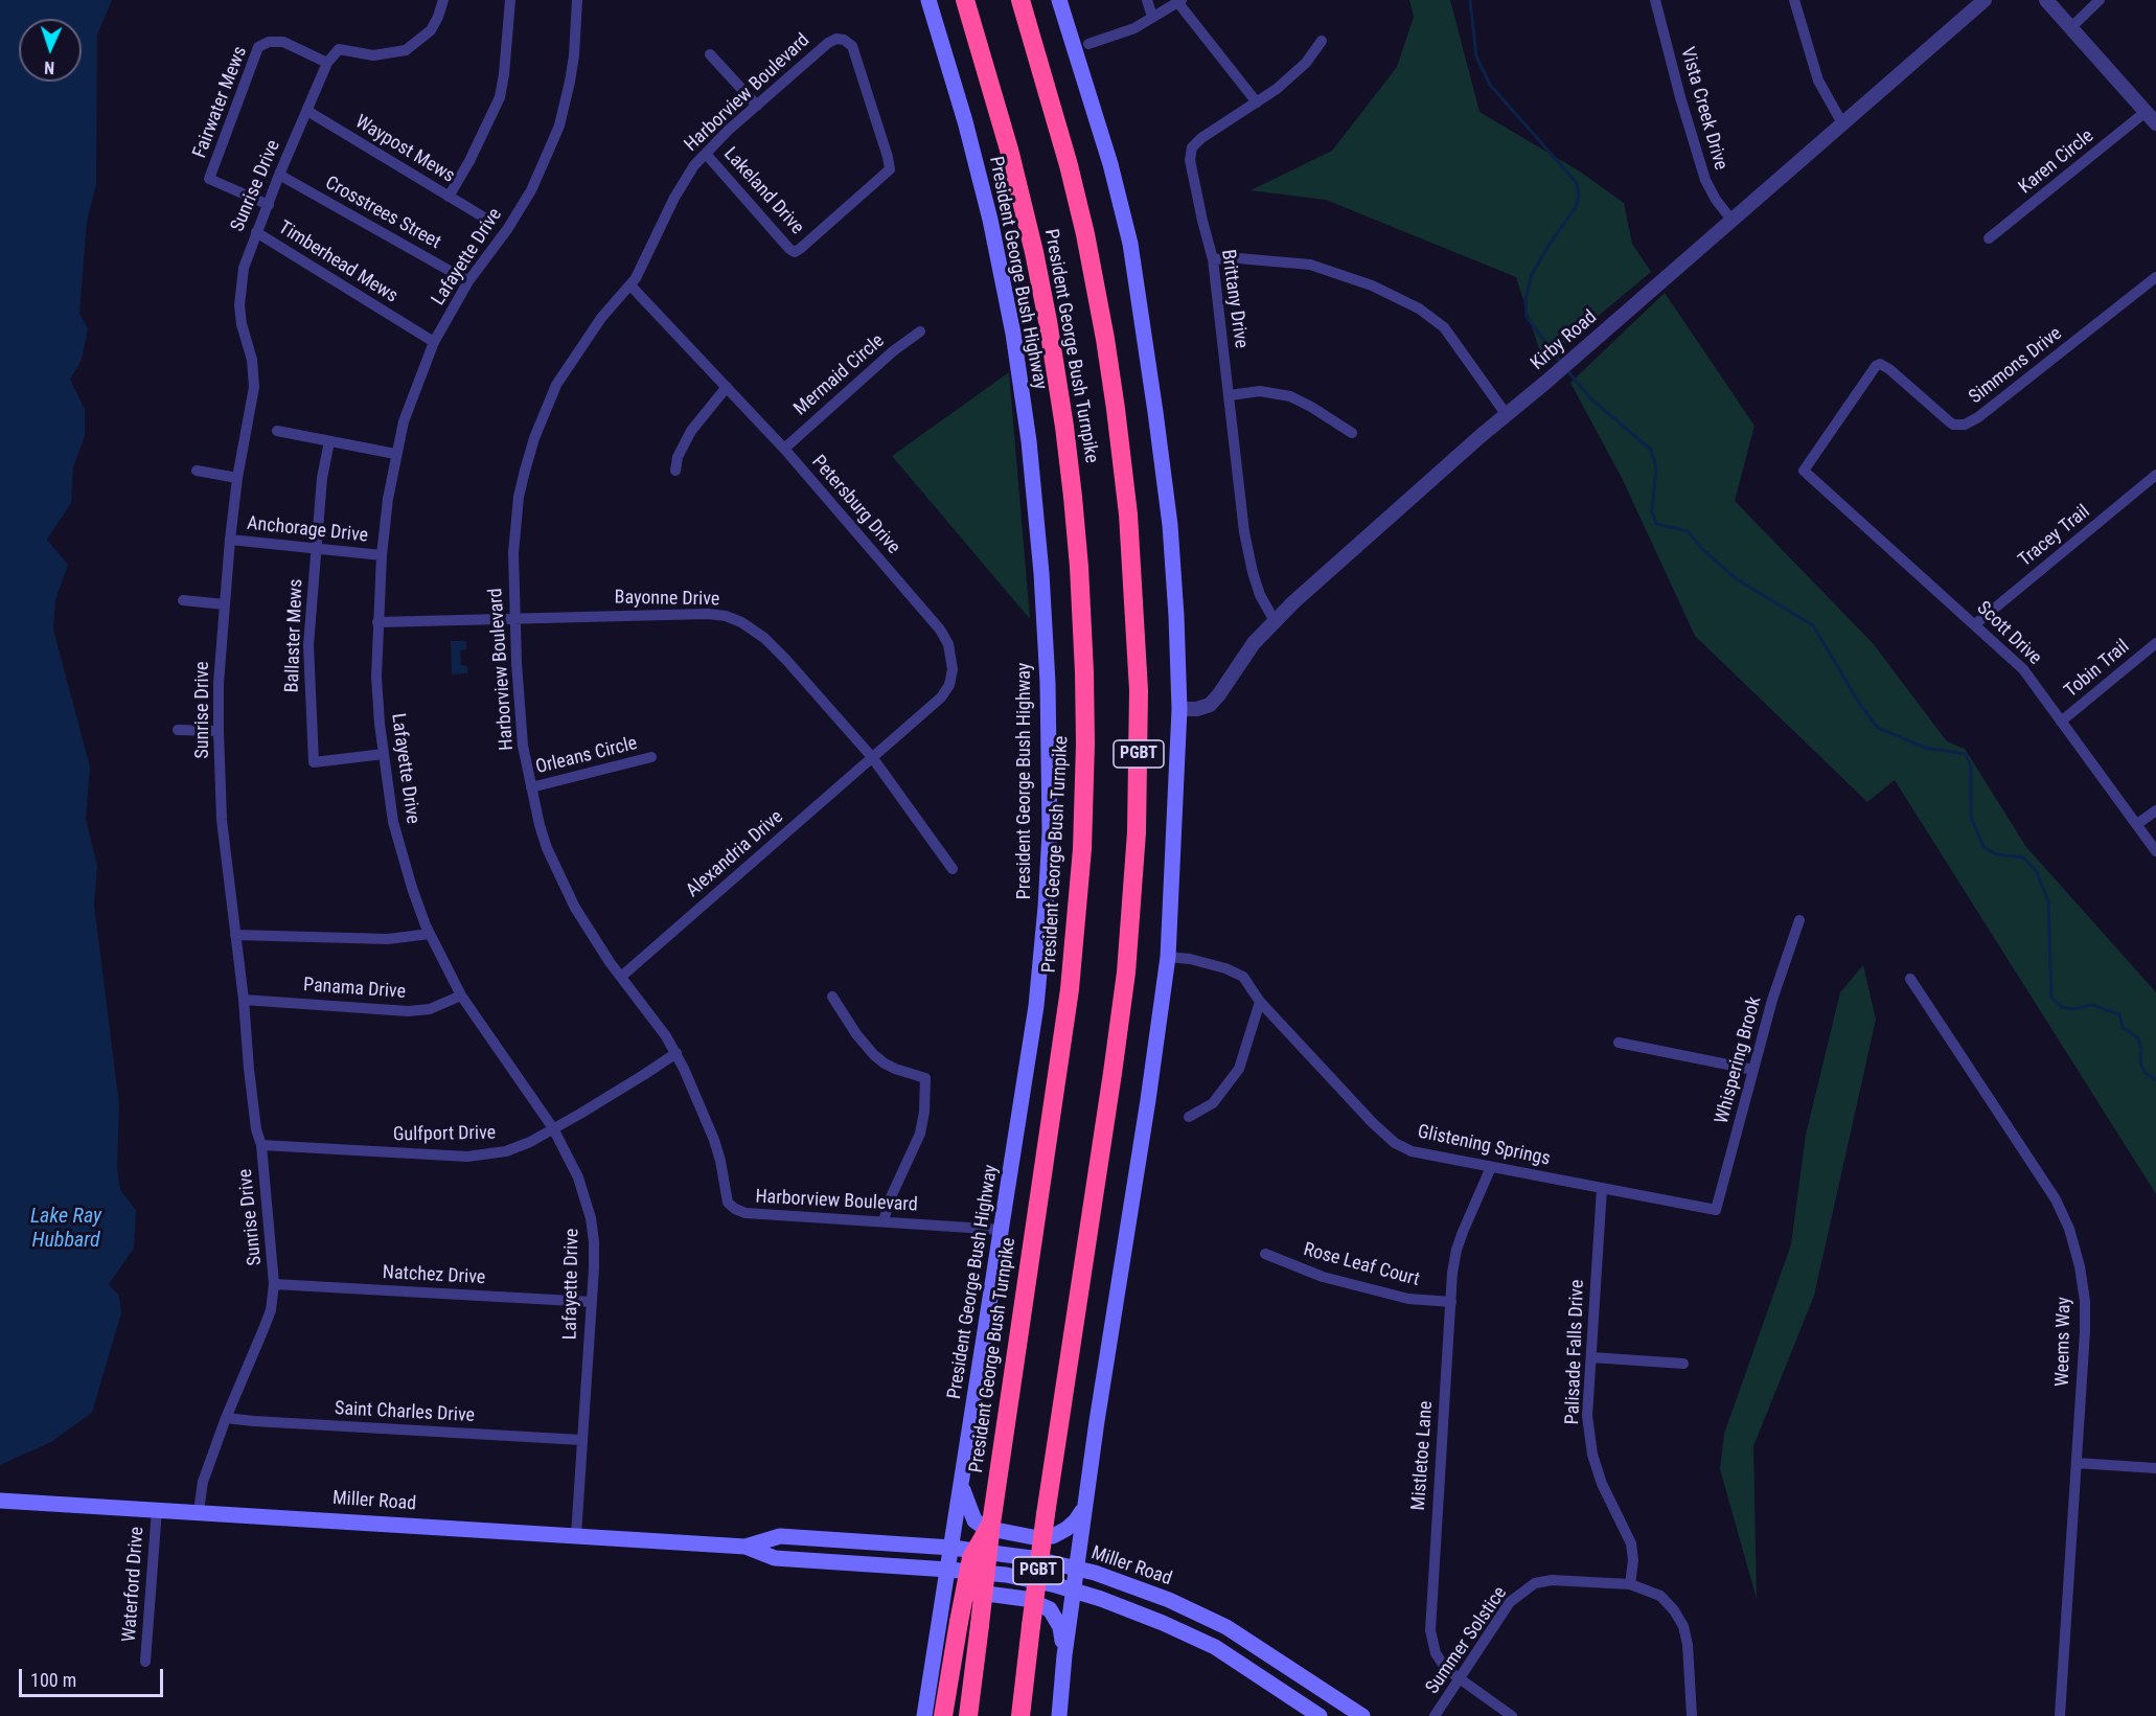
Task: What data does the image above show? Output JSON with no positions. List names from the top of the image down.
{
  "streets": {
    "highway": ["President George Bush Turnpike", "PGBT"],
    "main road": ["President George Bush Highway", "Miller Road"],
    "street": [
      "Harborview Boulevard",
      "Fairwater Mews",
      "Vista Creek Drive",
      "Waypost Mews",
      "Karen Circle",
      "Sunrise Drive",
      "Lakeland Drive",
      "Crosstrees Street",
      "Lafayette Drive",
      "Timberhead Mews",
      "Brittany Drive",
      "Kirby Road",
      "Simmons Drive",
      "Mermaid Circle",
      "Petersburg Drive",
      "Anchorage Drive",
      "Tracey Trail",
      "Bayonne Drive",
      "Scott Drive",
      "Ballaster Mews",
      "Tobin Trail",
      "Orleans Circle",
      "Alexandria Drive",
      "Panama Drive",
      "Whispering Brook",
      "Gulfport Drive",
      "Glistening Springs",
      "Rose Leaf Court",
      "Natchez Drive",
      "Weems Way",
      "Palisade Falls Drive",
      "Saint Charles Drive",
      "Mistletoe Lane",
      "Waterford Drive",
      "Summer Solstice"
    ]
  },
  "crossings": [
    ["Harborview Boulevard", "Lakeland Drive"],
    ["Harborview Boulevard", "President George Bush Highway"],
    ["Harborview Boulevard", "Petersburg Drive"],
    ["Harborview Boulevard", "Bayonne Drive"],
    ["Harborview Boulevard", "Orleans Circle"],
    ["Harborview Boulevard", "Alexandria Drive"],
    ["Harborview Boulevard", "Gulfport Drive"],
    ["Fairwater Mews", "Sunrise Drive"],
    ["Vista Creek Drive", "Kirby Road"],
    ["Waypost Mews", "Sunrise Drive"],
    ["Sunrise Drive", "Crosstrees Street"],
    ["Sunrise Drive", "Timberhead Mews"],
    ["Sunrise Drive", "Anchorage Drive"],
    ["Sunrise Drive", "Panama Drive"],
    ["Sunrise Drive", "Gulfport Drive"],
    ["Sunrise Drive", "Natchez Drive"],
    ["Sunrise Drive", "Saint Charles Drive"],
    ["Sunrise Drive", "Miller Road"],
    ["Crosstrees Street", "Lafayette Drive"],
    ["Lafayette Drive", "Timberhead Mews"],
    ["Lafayette Drive", "Anchorage Drive"],
    ["Lafayette Drive", "Bayonne Drive"],
    ["Lafayette Drive", "Ballaster Mews"],
    ["Lafayette Drive", "Panama Drive"],
    ["Lafayette Drive", "Gulfport Drive"],
    ["Lafayette Drive", "Natchez Drive"],
    ["Lafayette Drive", "Saint Charles Drive"],
    ["Lafayette Drive", "Miller Road"],
    ["President George Bush Highway", "Miller Road"],
    ["Brittany Drive", "Kirby Road"],
    ["Simmons Drive", "Scott Drive"],
    ["Mermaid Circle", "Petersburg Drive"],
    ["Petersburg Drive", "Bayonne Drive"],
    ["Petersburg Drive", "Alexandria Drive"],
    ["Anchorage Drive", "Ballaster Mews"],
    ["Tracey Trail", "Scott Drive"],
    ["Bayonne Drive", "Alexandria Drive"],
    ["Scott Drive", "Tobin Trail"],
    ["Whispering Brook", "Glistening Springs"],
    ["Glistening Springs", "Palisade Falls Drive"],
    ["Glistening Springs", "Mistletoe Lane"],
    ["Rose Leaf Court", "Mistletoe Lane"],
    ["Palisade Falls Drive", "Summer Solstice"],
    ["Mistletoe Lane", "Summer Solstice"],
    ["Miller Road", "Waterford Drive"]
  ],
  "water": ["Lake Ray Hubbard"],
  "scale_bar": "100 m",
  "north": "bottom"
}
